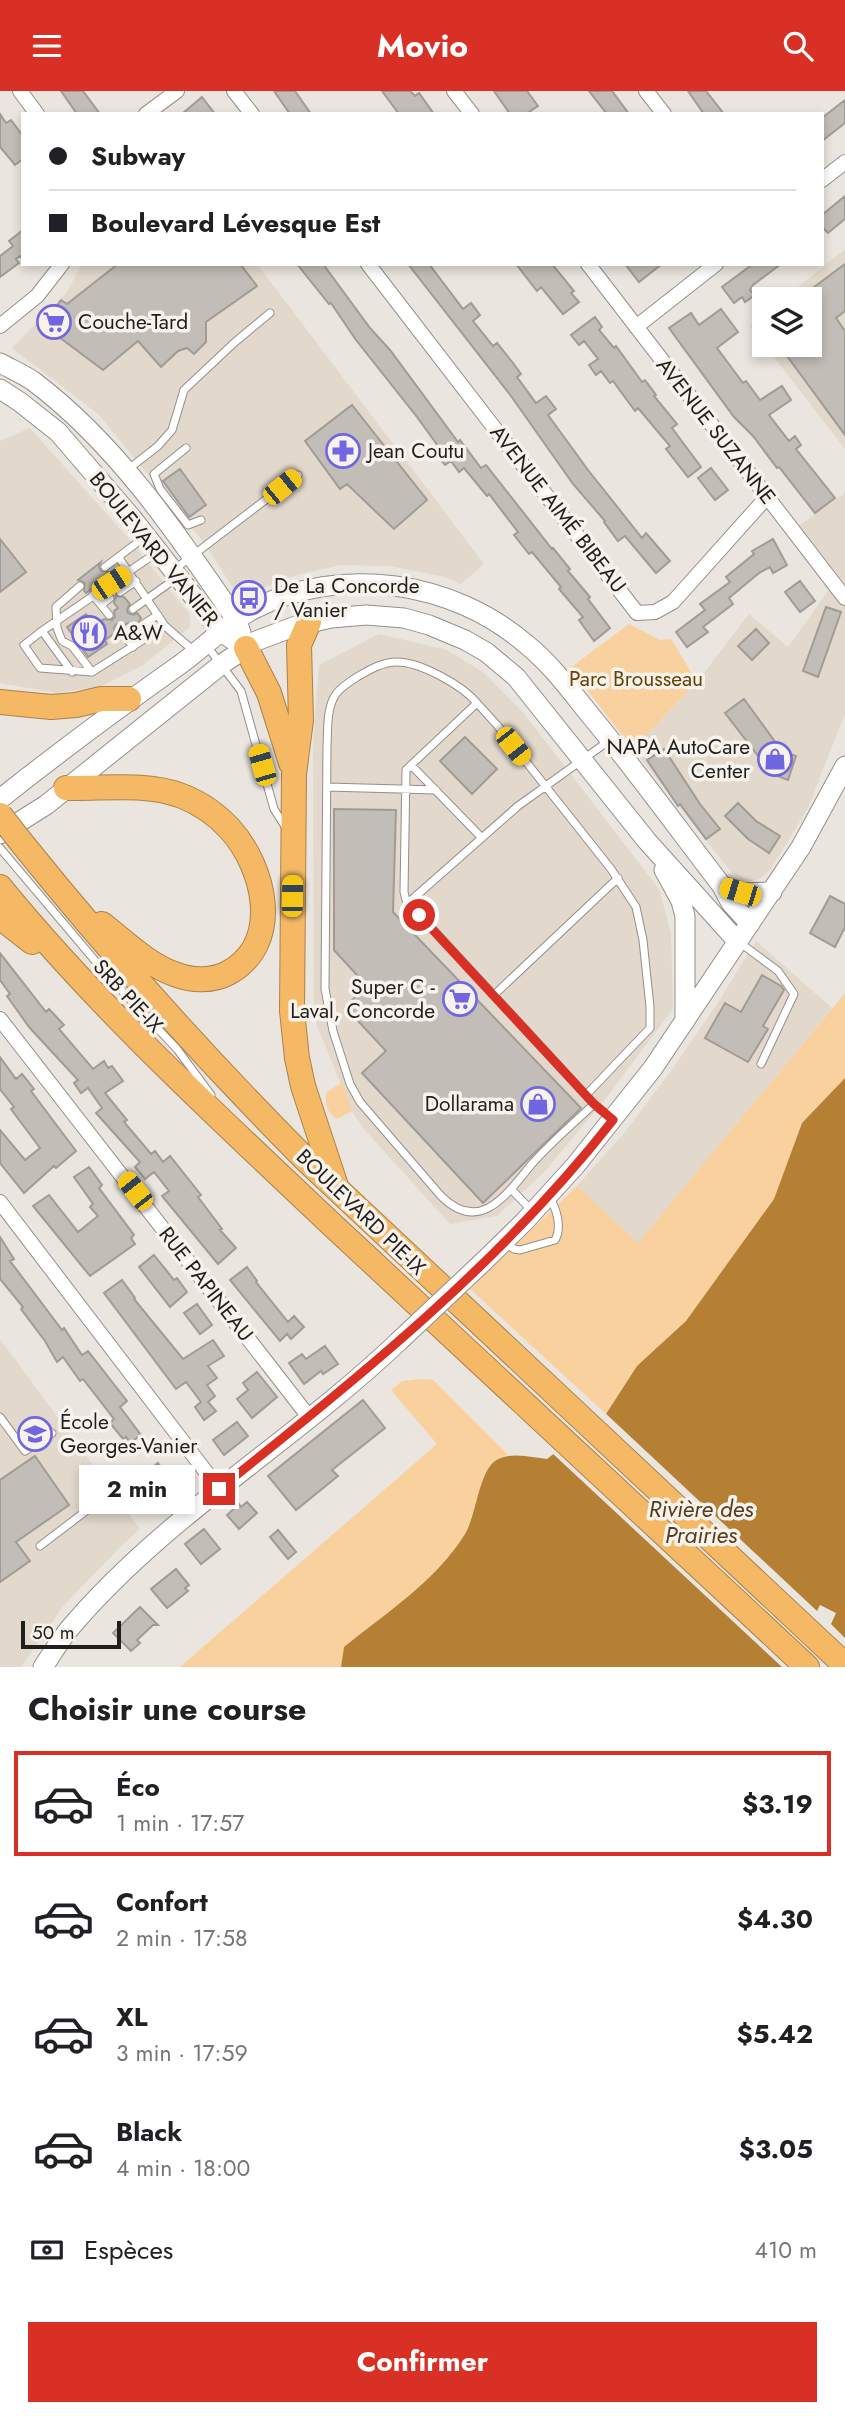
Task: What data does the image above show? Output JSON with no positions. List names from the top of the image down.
{
  "streets": {
    "highway": ["BOULEVARD PIE-IX"],
    "street": [
      "AVENUE SUZANNE",
      "AVENUE AIMÉ BIBEAU",
      "BOULEVARD VANIER",
      "RUE PAPINEAU"
    ],
    "lane": ["SRB PIE-IX"]
  },
  "crossings": [
    ["AVENUE SUZANNE", "AVENUE AIMÉ BIBEAU"],
    ["SRB PIE-IX", "BOULEVARD PIE-IX"]
  ],
  "water": ["Rivière des Prairies"],
  "parks": ["Parc Brousseau"],
  "places": {
    "supermarket": ["Couche-Tard", "Super C - Laval, Concorde"],
    "pharmacy": ["Jean Coutu"],
    "bus stop": ["De La Concorde / Vanier"],
    "restaurant": ["A&W"],
    "shop": ["NAPA AutoCare Center", "Dollarama"],
    "school or university": ["École Georges-Vanier"]
  },
  "scale_bar": "50 m",
  "page": {
    "header": "Movio",
    "banner": ["Subway", "Boulevard Lévesque Est"],
    "bubble": "2 min",
    "scale": "50 m",
    "heading": "Choisir une course",
    "list": [
      {
        "name": "Éco",
        "note": "1 min · 17:57",
        "value": "$3.19"
      },
      {
        "name": "Confort",
        "note": "2 min · 17:58",
        "value": "$4.30"
      },
      {
        "name": "XL",
        "note": "3 min · 17:59",
        "value": "$5.42"
      },
      {
        "name": "Black",
        "note": "4 min · 18:00",
        "value": "$3.05"
      }
    ],
    "pay": ["Espèces", "410 m"],
    "buttons": "Confirmer"
  }
}
